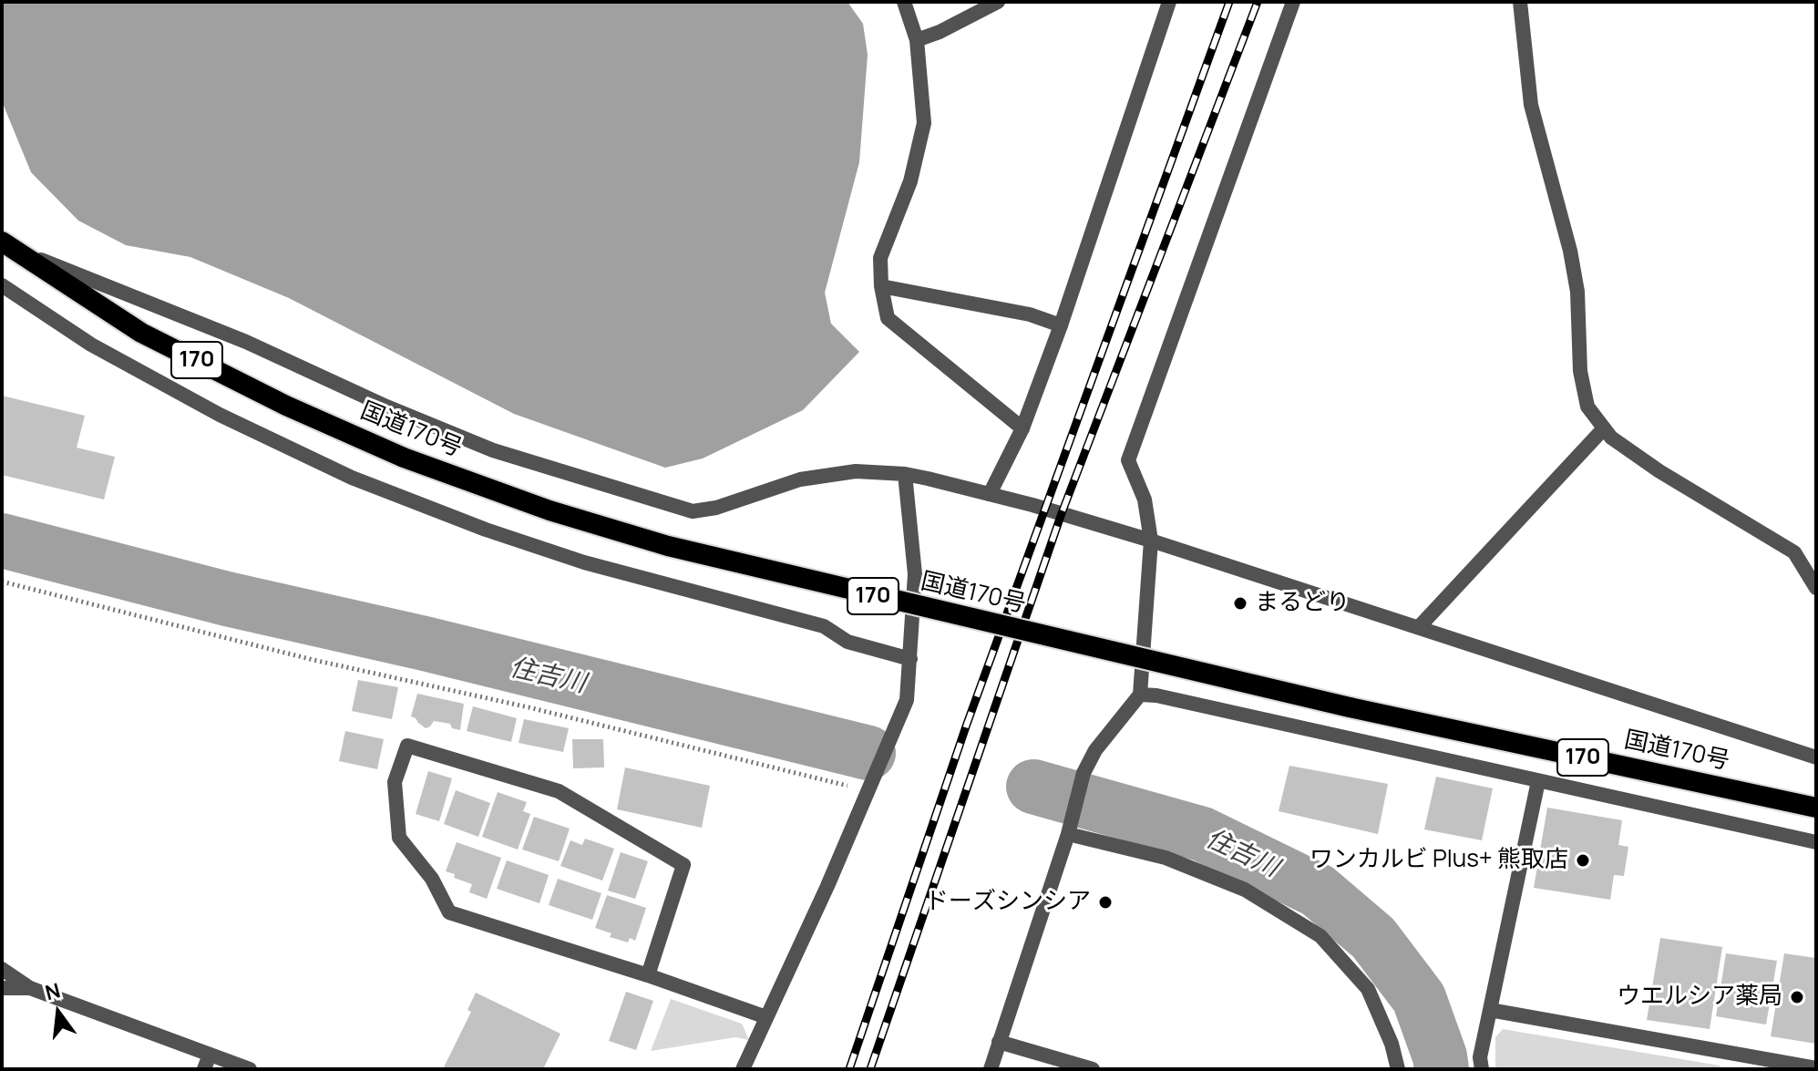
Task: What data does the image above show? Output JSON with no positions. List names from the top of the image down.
{
  "streets": {
    "highway": ["170", "国道170号"]
  },
  "water": ["住吉川"],
  "places": [
    "まるどり",
    "ワンカルビ Plus+ 熊取店",
    "ドーズシンシア",
    "ウエルシア薬局"
  ],
  "north": "top"
}
